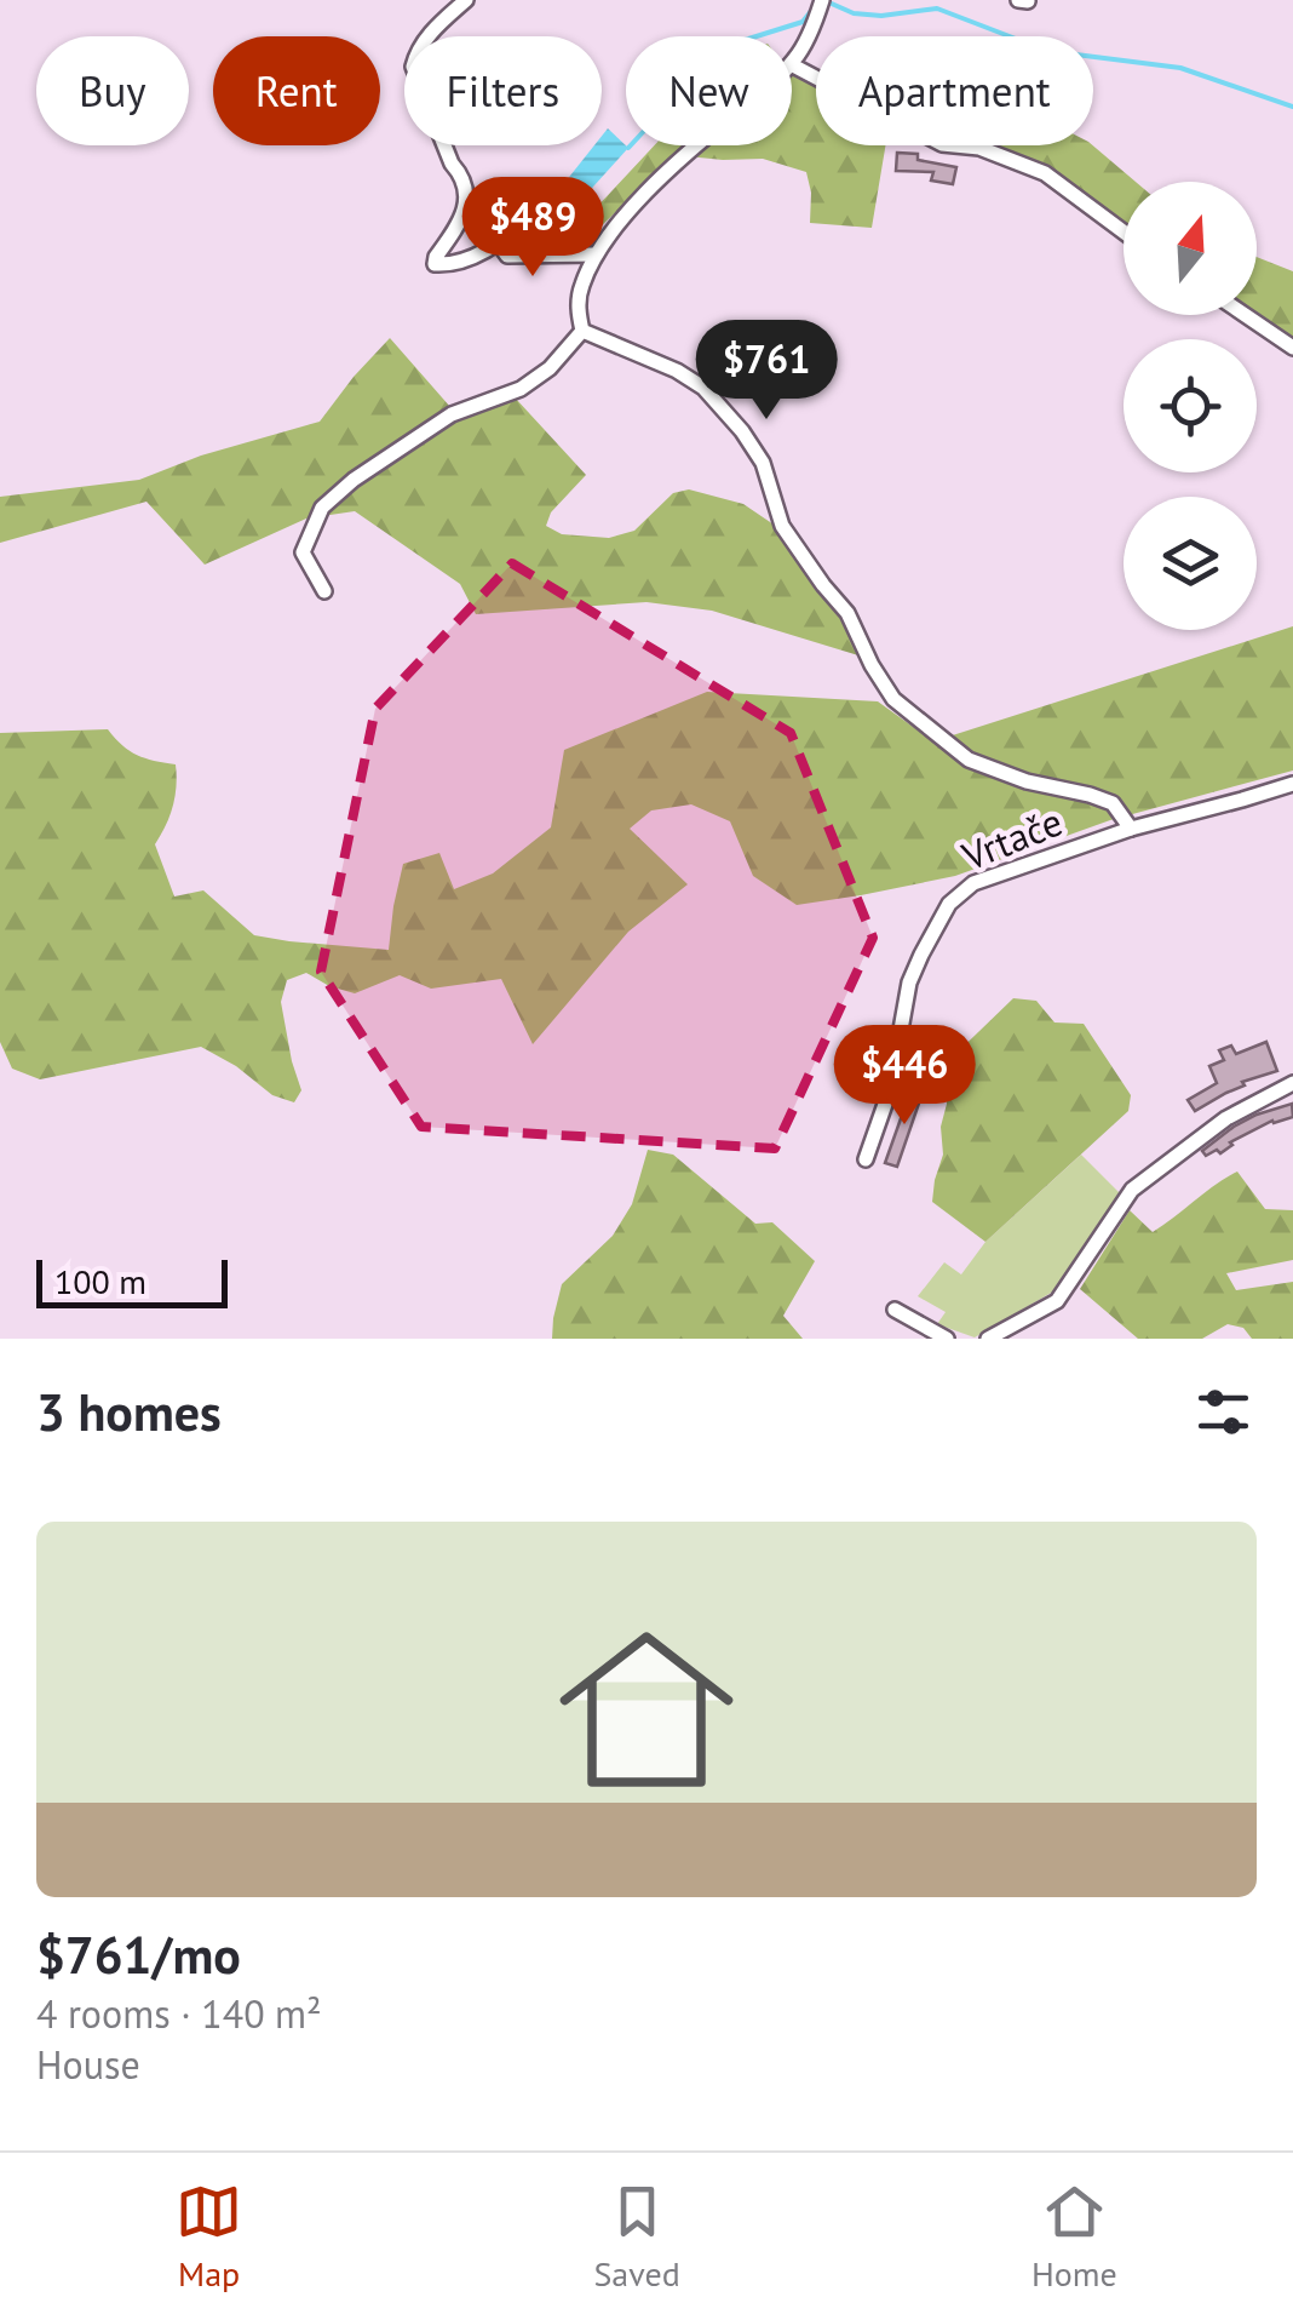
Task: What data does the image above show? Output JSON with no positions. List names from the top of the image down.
{
  "streets": {
    "street": ["Vrtače"]
  },
  "scale_bar": "100 m",
  "north": "top",
  "page": {
    "chip": [
      "Buy",
      "Rent",
      "Filters",
      "New",
      "Apartment"
    ],
    "price": ["$489", "$761", "$446"],
    "scale": "100 m",
    "heading": "3 homes",
    "list": [
      {
        "name": "$761/mo",
        "note": "4 rooms · 140 m² · House"
      }
    ],
    "tabs": ["Map", "Saved", "Home"]
  }
}
